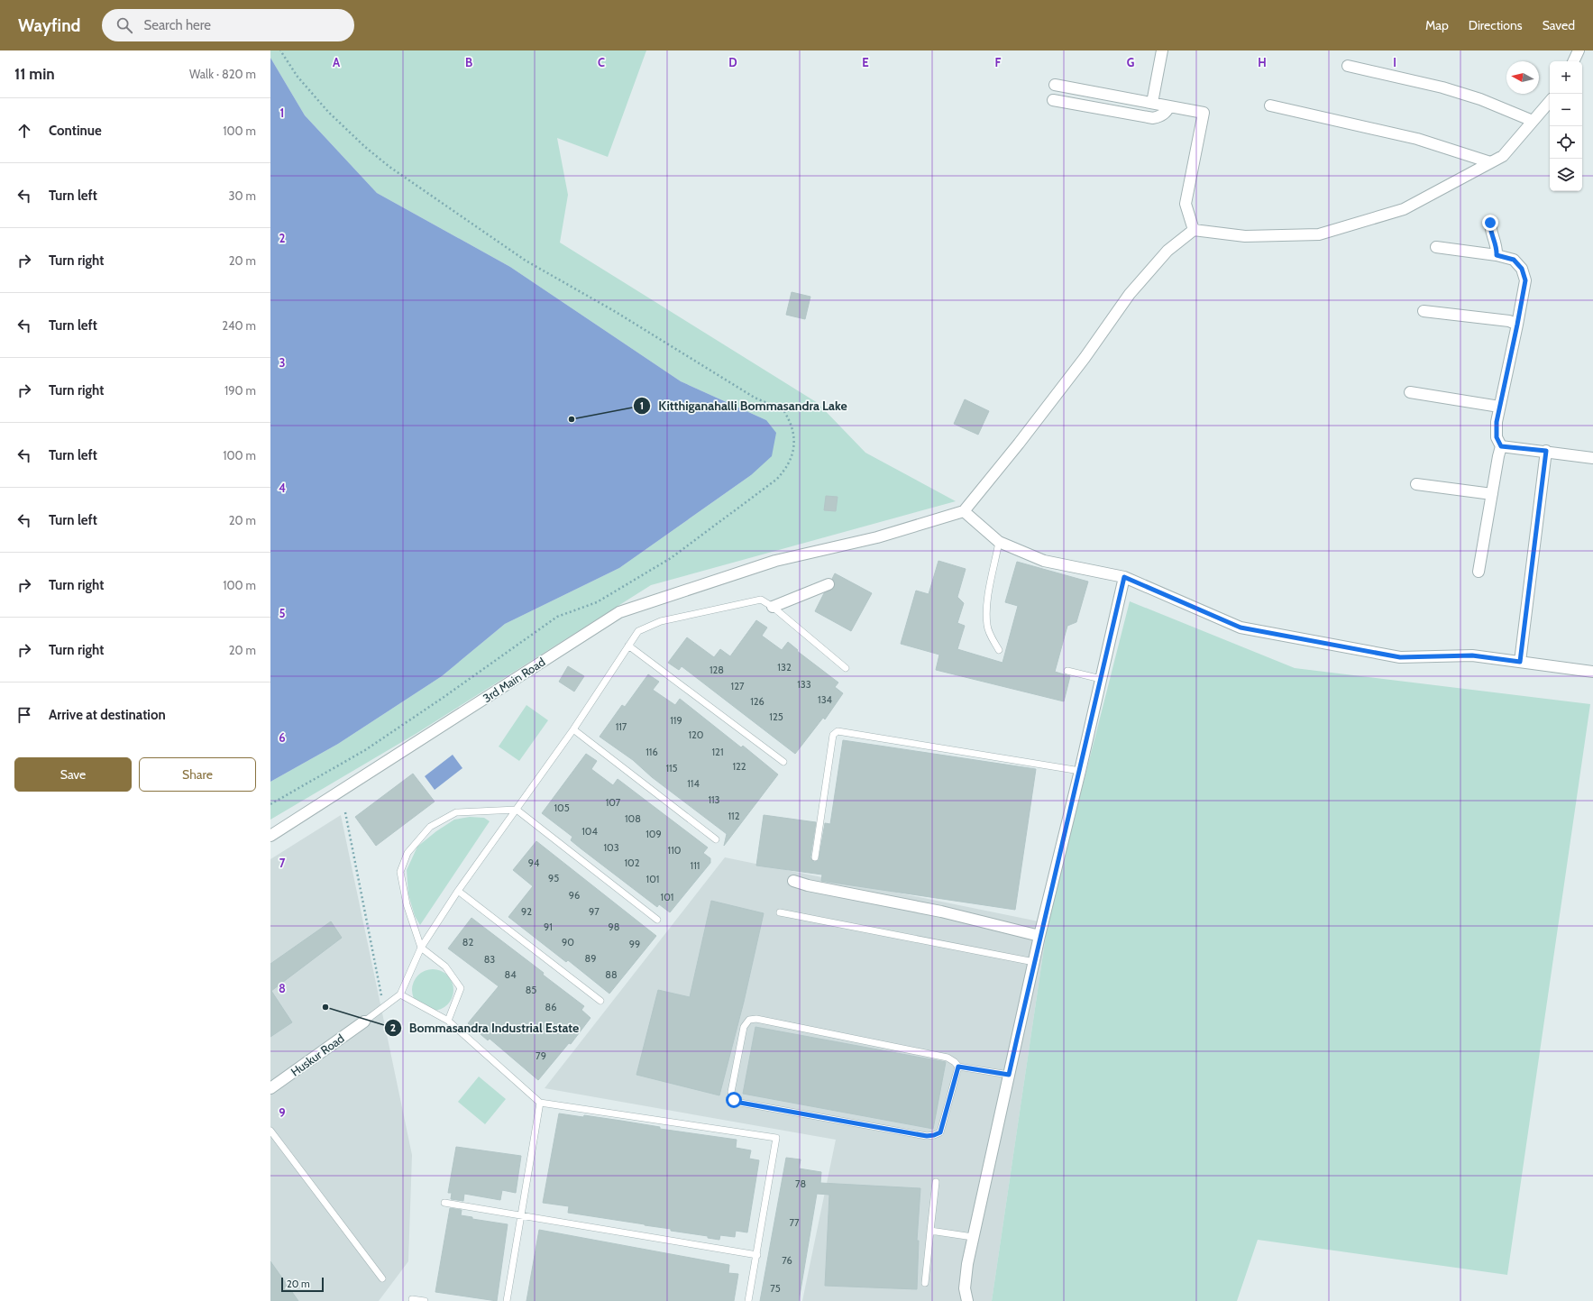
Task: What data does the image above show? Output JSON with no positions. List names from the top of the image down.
{
  "streets": {
    "street": ["3rd Main Road", "Huskur Road"]
  },
  "places": ["Kitthiganahalli Bommasandra Lake", "Bommasandra Industrial Estate"],
  "house_numbers": [
    "132",
    "128",
    "133",
    "127",
    "134",
    "126",
    "125",
    "119",
    "117",
    "120",
    "116",
    "121",
    "122",
    "115",
    "114",
    "113",
    "107",
    "105",
    "112",
    "108",
    "104",
    "109",
    "103",
    "110",
    "94",
    "102",
    "111",
    "95",
    "101",
    "96",
    "101",
    "92",
    "97",
    "91",
    "98",
    "82",
    "90",
    "99",
    "89",
    "83",
    "84",
    "88",
    "85",
    "86",
    "79",
    "78",
    "77",
    "76",
    "75"
  ],
  "scale_bar": "20 m",
  "north": "left",
  "page": {
    "header": "Wayfind",
    "search": "Search here",
    "nav": ["Map", "Directions", "Saved"],
    "heading": ["11 min", "Walk · 820 m"],
    "map_buttons": ["+", "−"],
    "list": [
      ["Continue", "100 m"],
      ["Turn left", "30 m"],
      ["Turn right", "20 m"],
      ["Turn left", "240 m"],
      ["Turn right", "190 m"],
      ["Turn left", "100 m"],
      ["Turn left", "20 m"],
      ["Turn right", "100 m"],
      ["Turn right", "20 m"],
      "Arrive at destination"
    ],
    "buttons": ["Save", "Share"],
    "scale": "20 m"
  },
  "grid": {
    "columns": [
      "A",
      "B",
      "C",
      "D",
      "E",
      "F",
      "G",
      "H",
      "I"
    ],
    "rows": [
      "1",
      "2",
      "3",
      "4",
      "5",
      "6",
      "7",
      "8",
      "9"
    ]
  }
}
